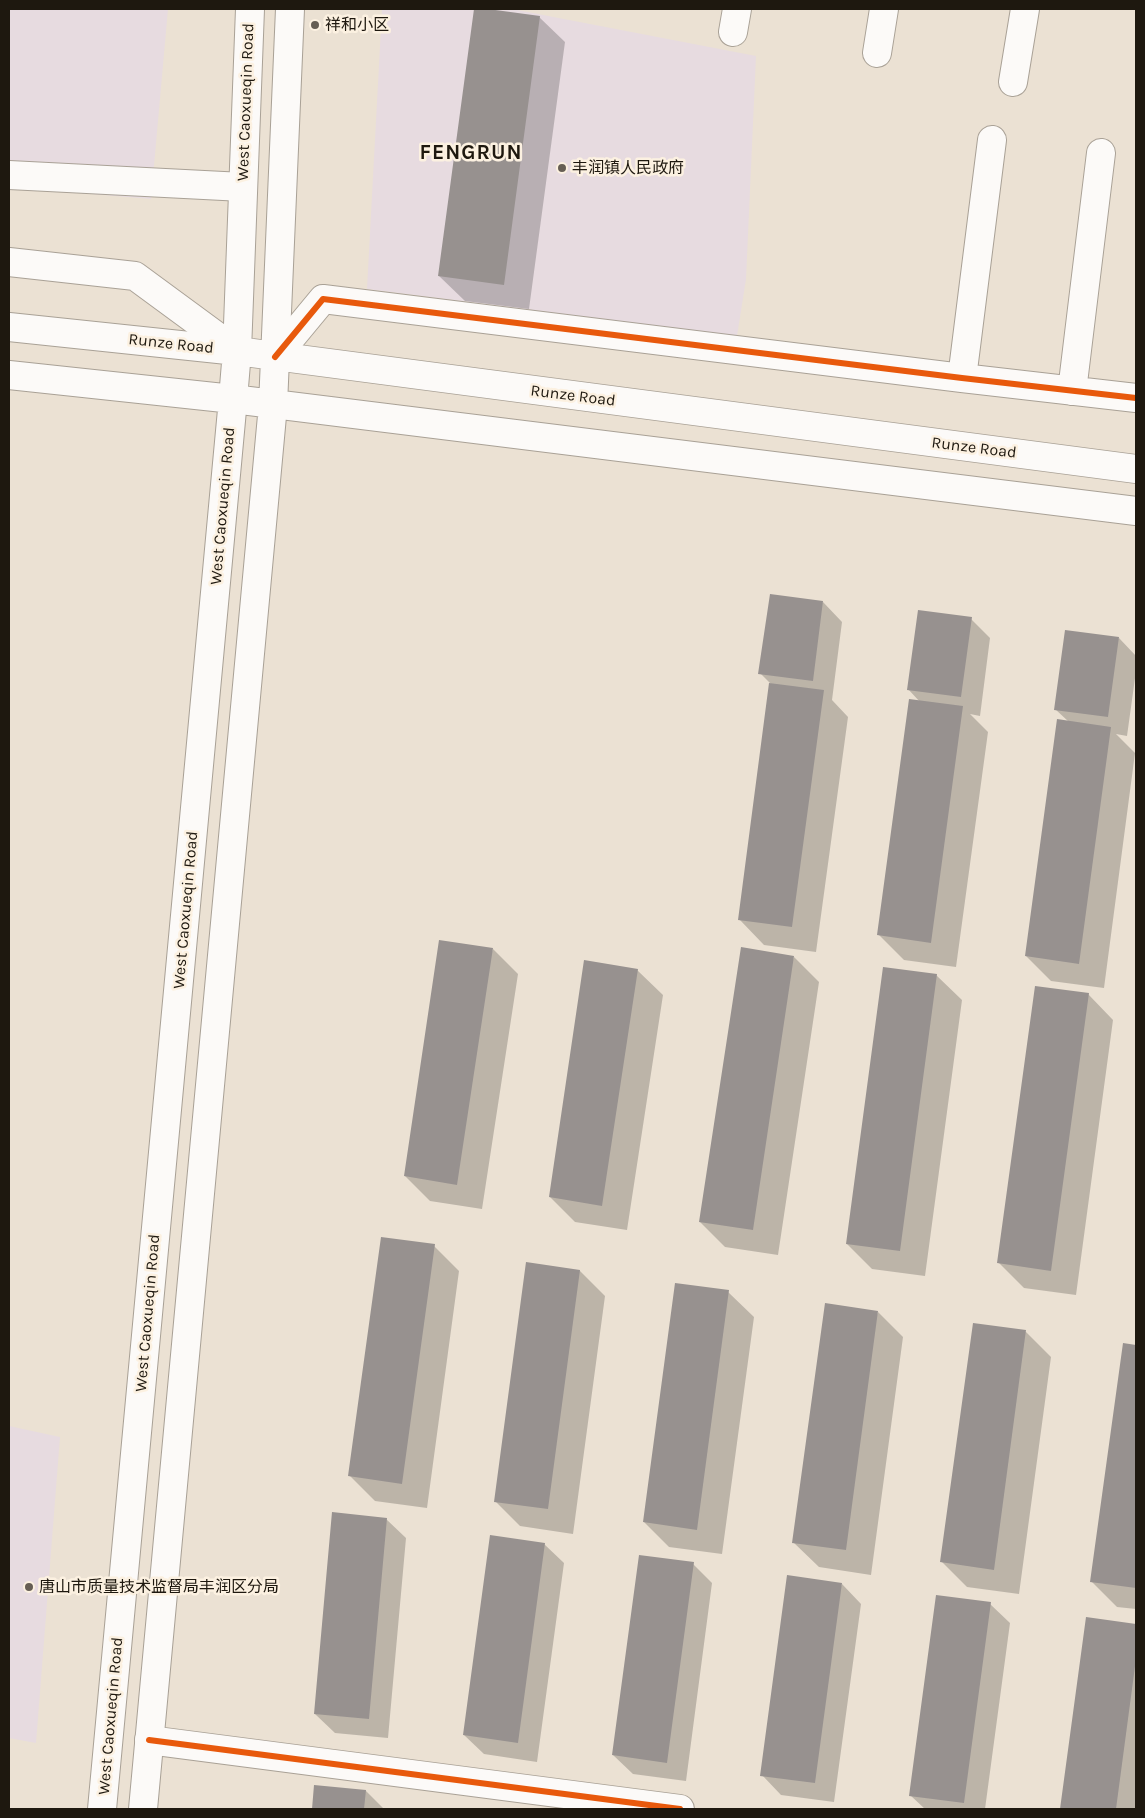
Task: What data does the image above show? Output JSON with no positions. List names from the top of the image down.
{
  "streets": {
    "main road": ["West Caoxueqin Road", "Runze Road"]
  },
  "crossings": [
    ["West Caoxueqin Road", "Runze Road"]
  ],
  "districts": ["FENGRUN"],
  "places": ["祥和小区", "丰润镇人民政府", "唐山市质量技术监督局丰润区分局"]
}
